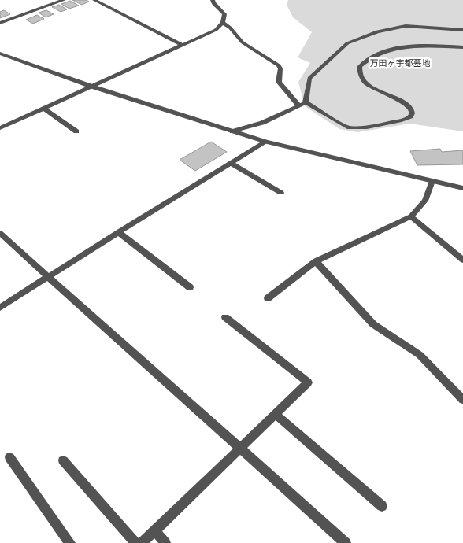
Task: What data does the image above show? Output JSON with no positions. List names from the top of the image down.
{
  "parks": ["万田ヶ宇都墓地"]
}
